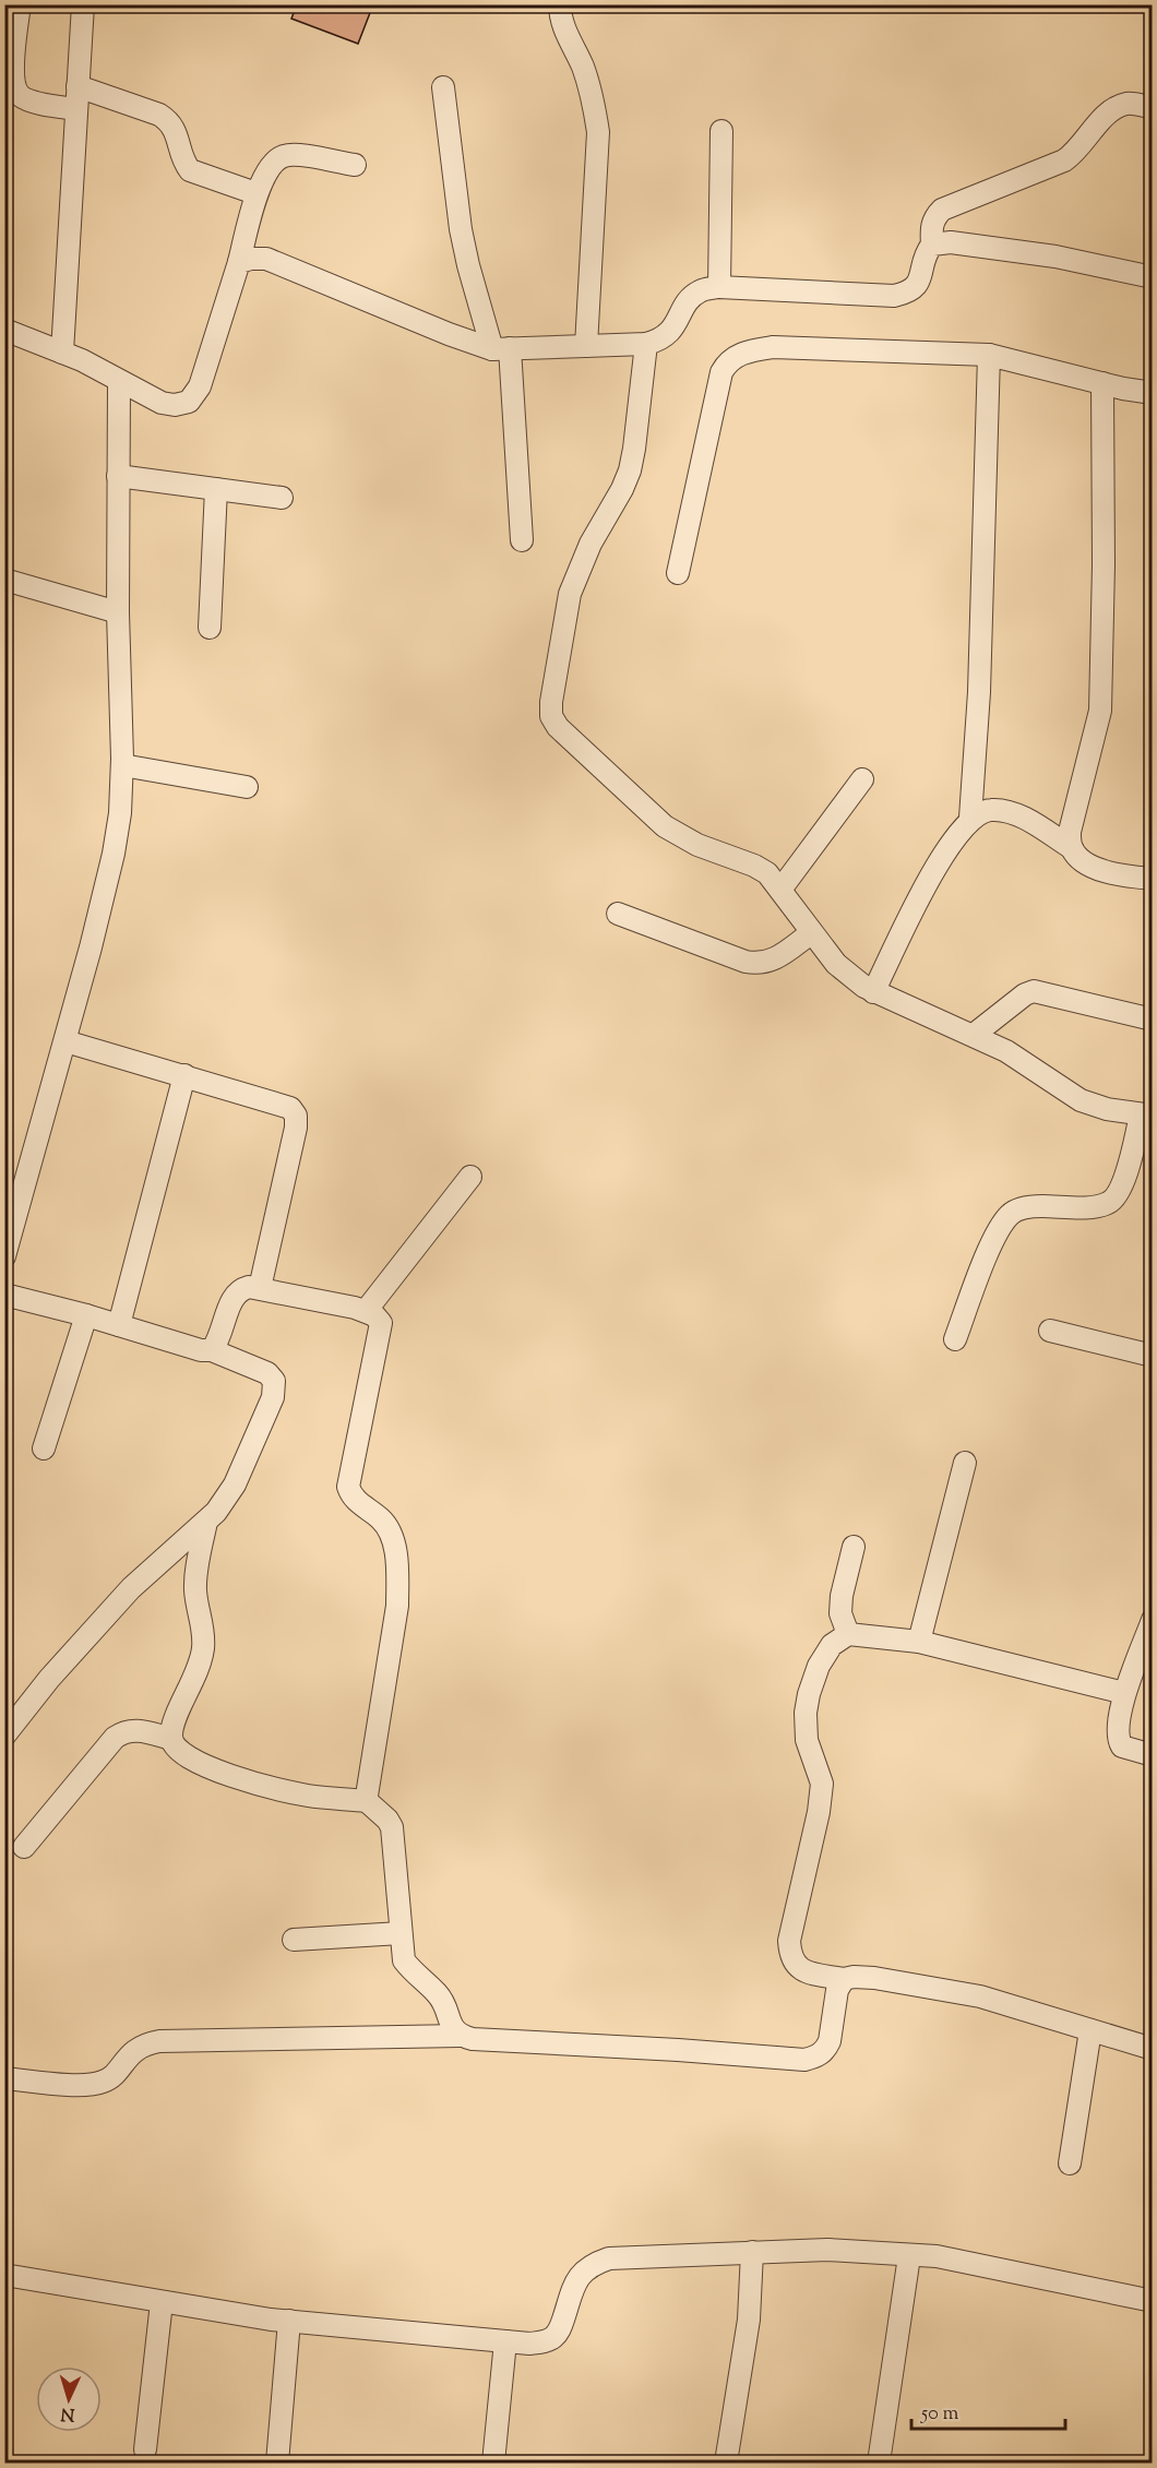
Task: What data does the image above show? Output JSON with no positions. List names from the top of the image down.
{
  "scale_bar": "50 m",
  "north": "bottom"
}
